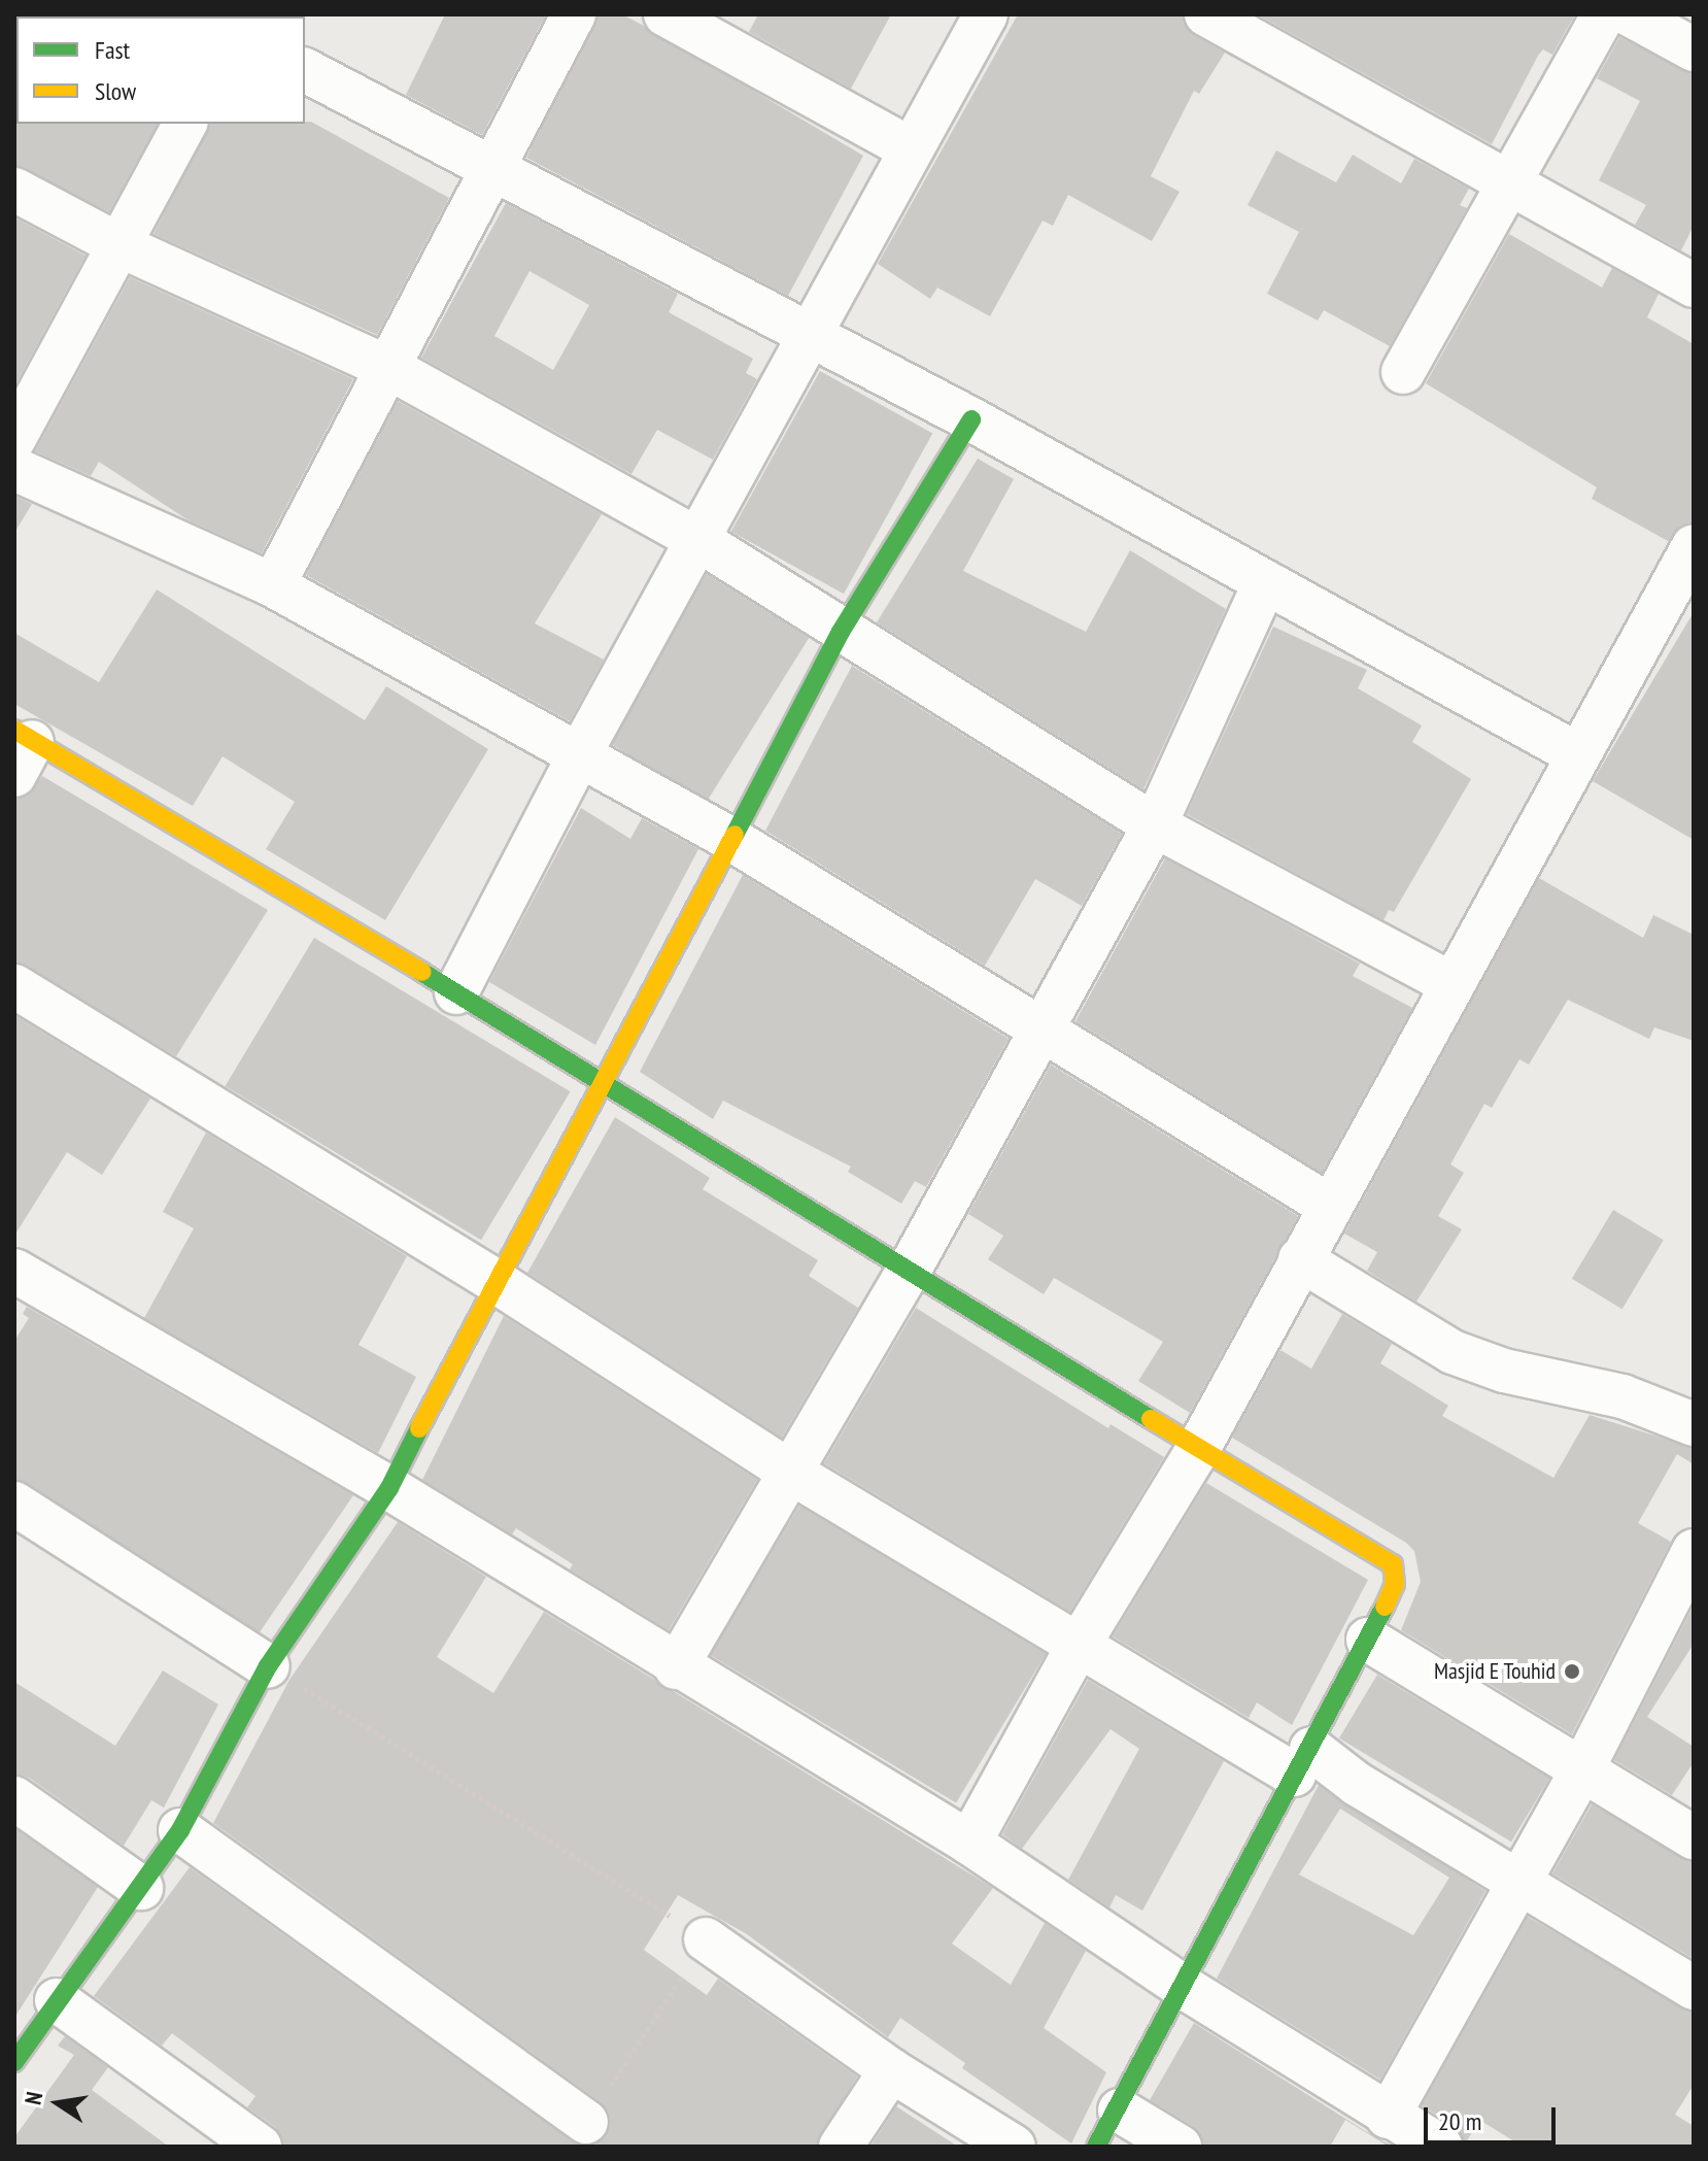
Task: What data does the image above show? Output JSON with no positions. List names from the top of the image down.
{
  "places": ["Masjid E Touhid"],
  "legend": ["Fast", "Slow"],
  "scale_bar": "20 m",
  "north": "left"
}
